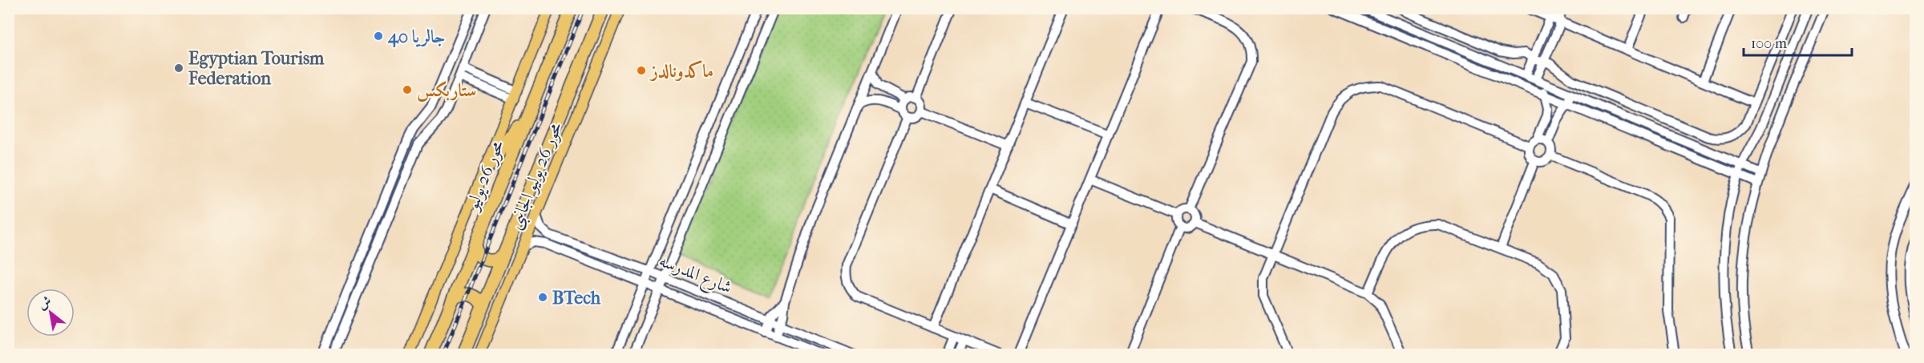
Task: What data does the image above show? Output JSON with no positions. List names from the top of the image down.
{
  "streets": {
    "highway": ["محور 26 يوليو"],
    "main road": ["محور 26 يوليو الجانبى"],
    "street": ["شارع المدرسه"]
  },
  "crossings": [
    ["محور 26 يوليو الجانبى", "شارع المدرسه"]
  ],
  "places": [
    "جالريا 40",
    "Egyptian Tourism Federation",
    "ماكدونالدز",
    "ستاربكس",
    "BTech"
  ],
  "scale_bar": "100 m",
  "north": "top left"
}
